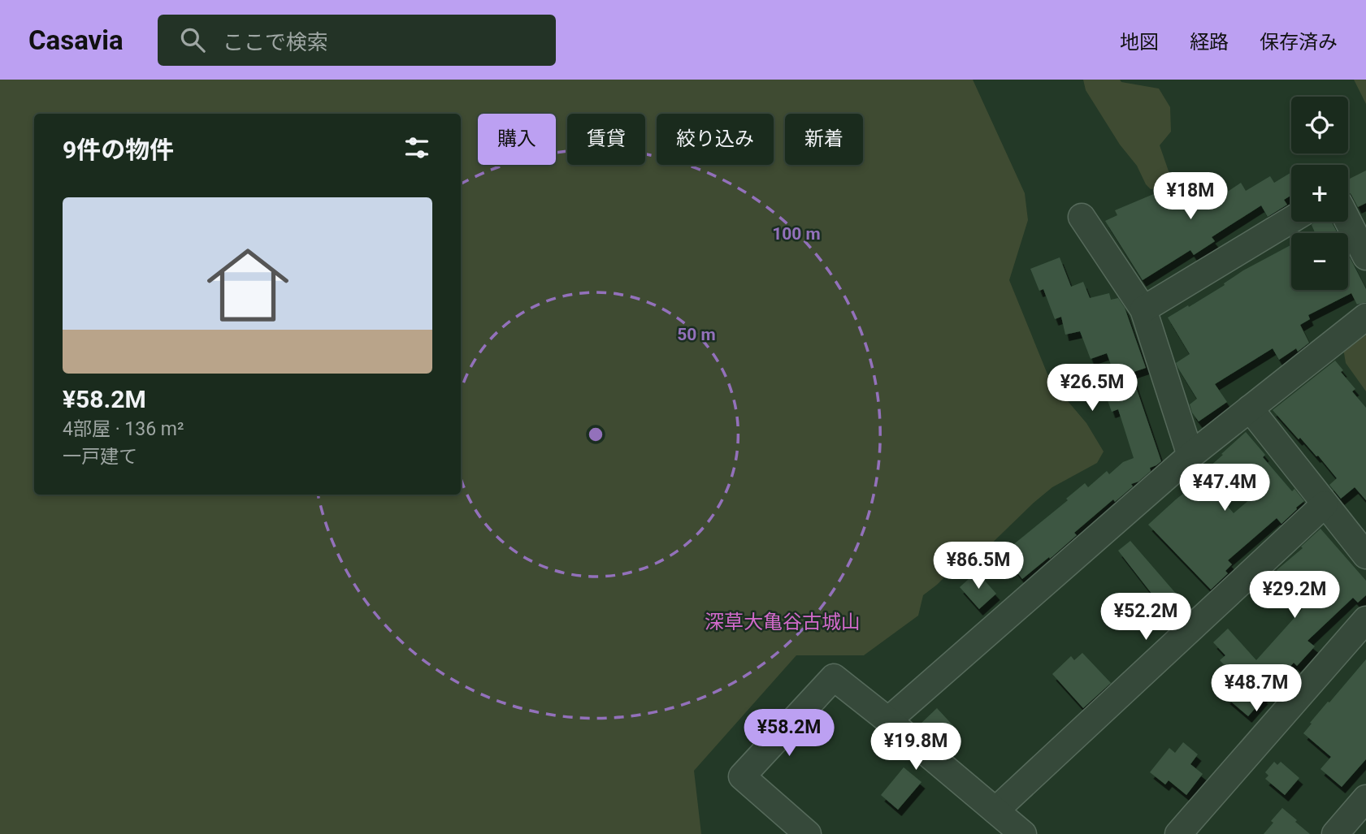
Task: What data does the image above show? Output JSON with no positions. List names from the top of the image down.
{
  "districts": ["深草大亀谷古城山"],
  "page": {
    "header": "Casavia",
    "search": "ここで検索",
    "nav": ["地図", "経路", "保存済み"],
    "map_buttons": ["+", "−"],
    "chip": [
      "購入",
      "賃貸",
      "絞り込み",
      "新着"
    ],
    "heading": "9件の物件",
    "price": [
      "¥18M",
      "¥26.5M",
      "¥47.4M",
      "¥86.5M",
      "¥29.2M",
      "¥52.2M",
      "¥48.7M",
      "¥58.2M",
      "¥19.8M"
    ],
    "list": [
      {
        "name": "¥58.2M",
        "note": "4部屋 · 136 m² · 一戸建て"
      }
    ]
  },
  "rings": ["100 m", "50 m"]
}
